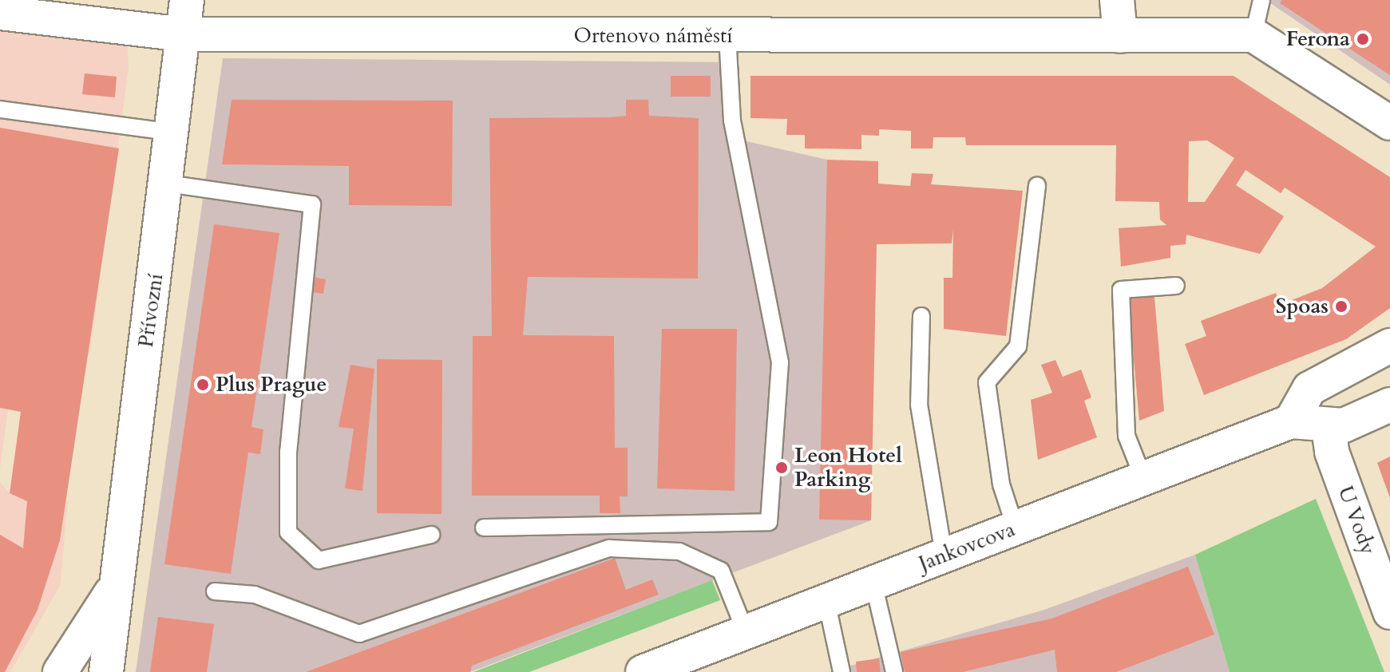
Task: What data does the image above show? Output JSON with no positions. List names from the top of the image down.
{
  "streets": {
    "street": [
      "Ortenovo náměstí",
      "Přívozní",
      "U Vody",
      "Jankovcova"
    ]
  },
  "crossings": [
    ["Ortenovo náměstí", "Přívozní"]
  ],
  "places": [
    "Ferona",
    "Spoas",
    "Plus Prague",
    "Leon Hotel Parking"
  ]
}
